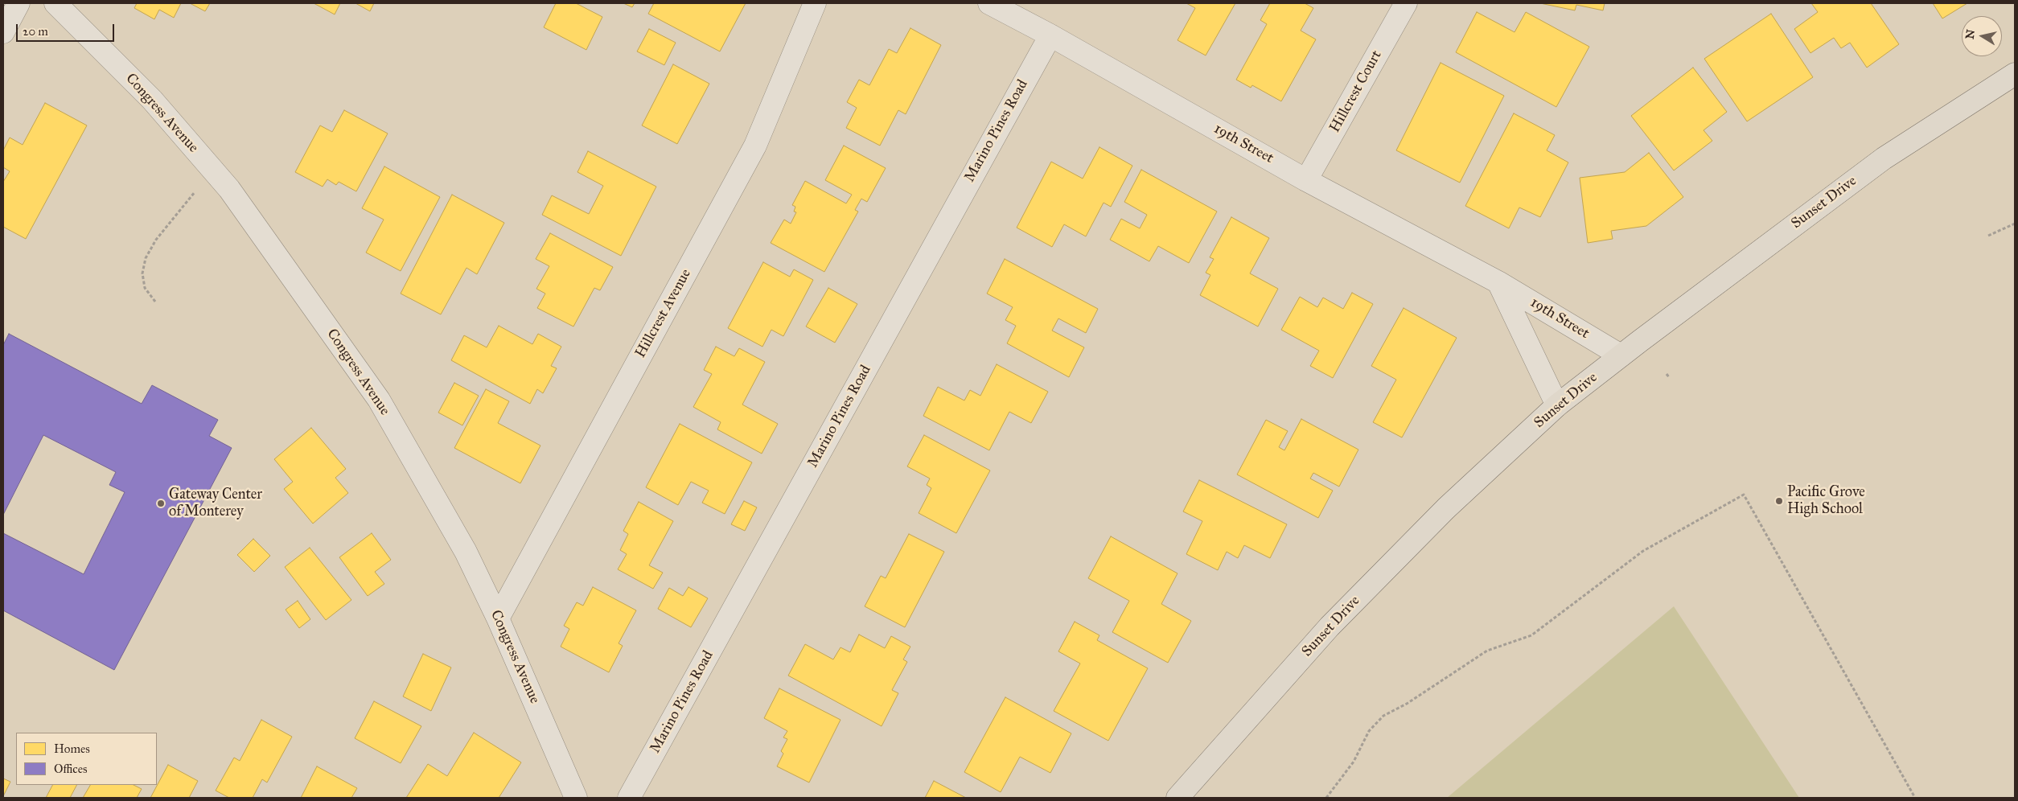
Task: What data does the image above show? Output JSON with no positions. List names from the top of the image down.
{
  "streets": {
    "main road": ["Sunset Drive"],
    "street": [
      "Hillcrest Court",
      "Congress Avenue",
      "Marino Pines Road",
      "19th Street",
      "Hillcrest Avenue"
    ]
  },
  "crossings": [
    ["Hillcrest Court", "19th Street"],
    ["Congress Avenue", "Hillcrest Avenue"],
    ["Marino Pines Road", "19th Street"],
    ["19th Street", "Sunset Drive"]
  ],
  "places": ["Pacific Grove High School", "Gateway Center of Monterey"],
  "legend": ["Homes", "Offices"],
  "scale_bar": "20 m",
  "north": "left"
}
